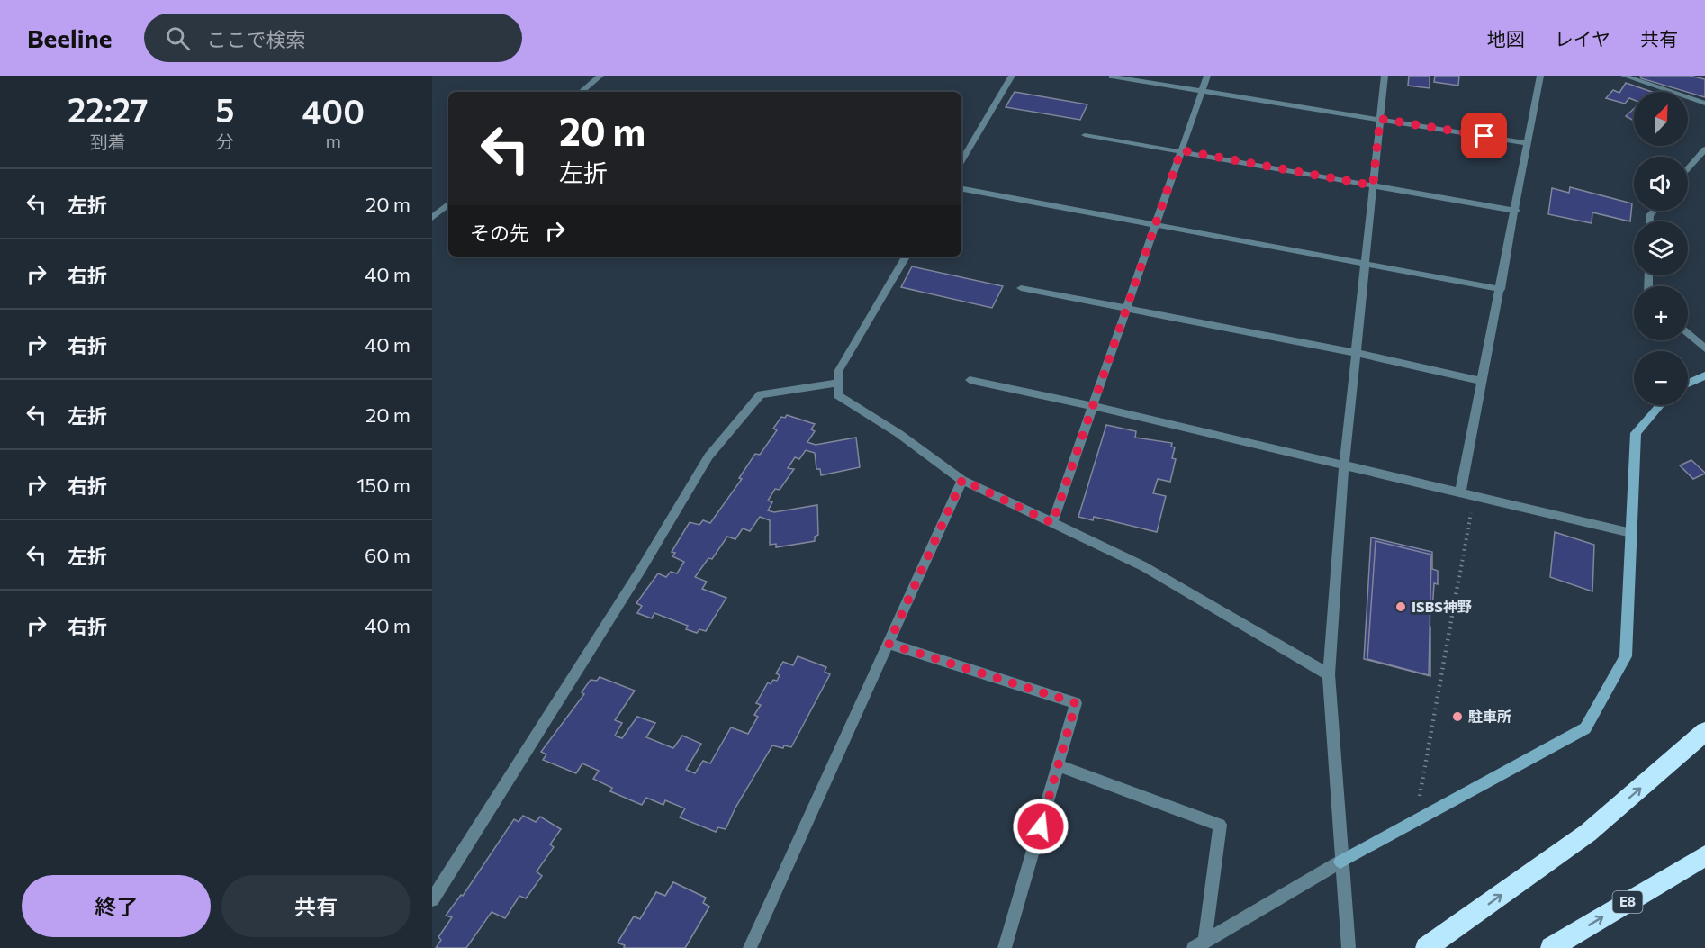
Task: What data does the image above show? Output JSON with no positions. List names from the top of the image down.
{
  "streets": {
    "highway": ["E8"]
  },
  "places": ["ISBS神野", "駐車所"],
  "north": "top right",
  "page": {
    "header": "Beeline",
    "search": "ここで検索",
    "nav": ["地図", "レイヤ", "共有"],
    "eta": [
      "22:27",
      "到着",
      "5",
      "分",
      "400",
      "m"
    ],
    "map_buttons": ["+", "−"],
    "turn": ["20 m", "左折"],
    "list": [
      {
        "name": "左折",
        "value": "20 m"
      },
      {
        "name": "右折",
        "value": "40 m"
      },
      {
        "name": "右折",
        "value": "40 m"
      },
      {
        "name": "左折",
        "value": "20 m"
      },
      {
        "name": "右折",
        "value": "150 m"
      },
      {
        "name": "左折",
        "value": "60 m"
      },
      {
        "name": "右折",
        "value": "40 m"
      }
    ],
    "then": "その先",
    "buttons": ["終了", "共有"]
  }
}
